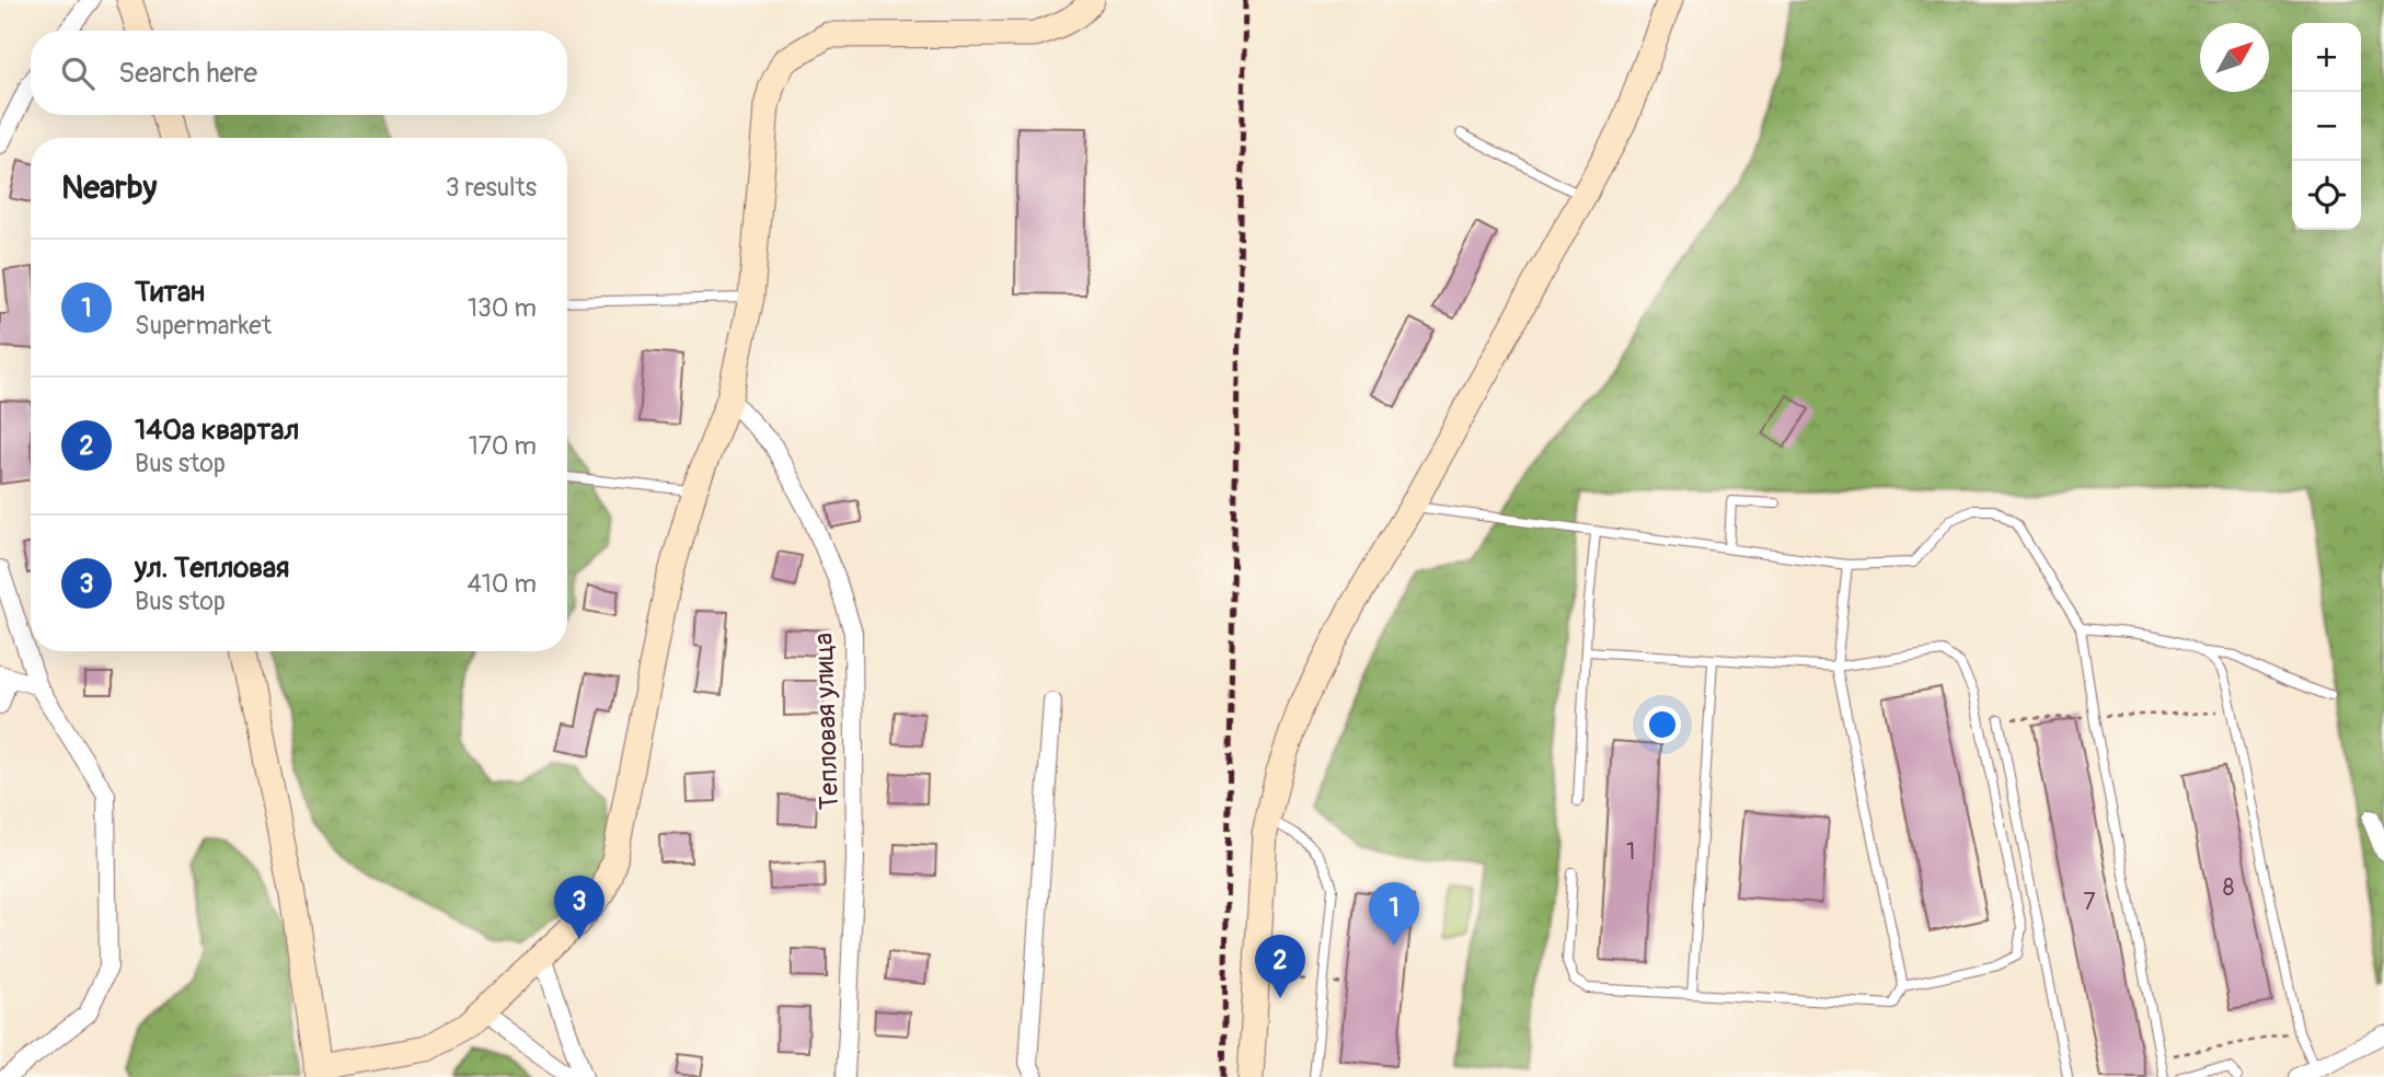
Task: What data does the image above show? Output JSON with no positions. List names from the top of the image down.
{
  "streets": {
    "street": ["Тепловая улица"]
  },
  "house_numbers": ["1", "8", "7"],
  "north": "top right",
  "page": {
    "map_buttons": ["+", "−"],
    "search": "Search here",
    "heading": ["Nearby", "3 results"],
    "list": [
      {
        "mark": "1",
        "name": "Титан",
        "note": "Supermarket",
        "value": "130 m"
      },
      {
        "mark": "2",
        "name": "140а квартал",
        "note": "Bus stop",
        "value": "170 m"
      },
      {
        "mark": "3",
        "name": "ул. Тепловая",
        "note": "Bus stop",
        "value": "410 m"
      }
    ],
    "pins": ["3", "1", "2"]
  }
}
